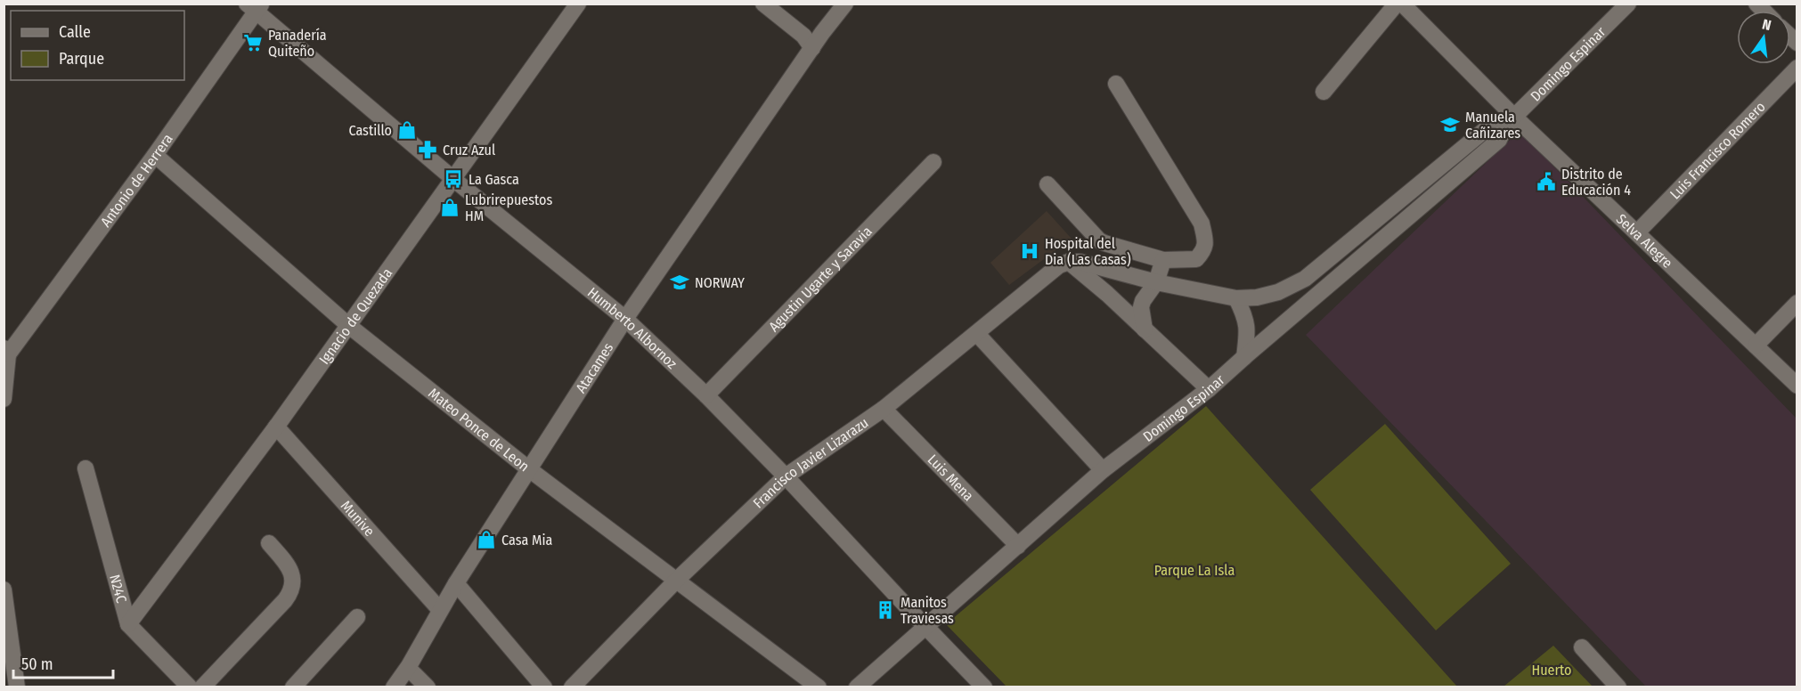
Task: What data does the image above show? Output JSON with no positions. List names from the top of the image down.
{
  "streets": {
    "street": [
      "Domingo Espinar",
      "Luis Francisco Romero",
      "Antonio de Herrera",
      "Selva Alegre",
      "Agustin Ugarte y Saravia",
      "Ignacio de Quezada",
      "Humberto Albornoz",
      "Atacames",
      "Mateo Ponce de Leon",
      "Francisco Javier Lizarazu",
      "Luis Mena",
      "Munive",
      "N24C"
    ]
  },
  "crossings": [
    ["Domingo Espinar", "Selva Alegre"],
    ["Domingo Espinar", "Humberto Albornoz"],
    ["Domingo Espinar", "Francisco Javier Lizarazu"],
    ["Domingo Espinar", "Luis Mena"],
    ["Luis Francisco Romero", "Selva Alegre"],
    ["Antonio de Herrera", "Humberto Albornoz"],
    ["Antonio de Herrera", "Mateo Ponce de Leon"],
    ["Agustin Ugarte y Saravia", "Humberto Albornoz"],
    ["Ignacio de Quezada", "Humberto Albornoz"],
    ["Ignacio de Quezada", "Mateo Ponce de Leon"],
    ["Ignacio de Quezada", "Munive"],
    ["Ignacio de Quezada", "N24C"],
    ["Humberto Albornoz", "Atacames"],
    ["Humberto Albornoz", "Francisco Javier Lizarazu"],
    ["Atacames", "Mateo Ponce de Leon"],
    ["Atacames", "Munive"],
    ["Mateo Ponce de Leon", "Francisco Javier Lizarazu"],
    ["Francisco Javier Lizarazu", "Luis Mena"]
  ],
  "parks": ["Parque La Isla", "Huerto"],
  "places": {
    "supermarket": ["Panadería Quiteño"],
    "school or university": ["Manuela Cañizares", "NORWAY"],
    "shop": ["Castillo", "Lubrirepuestos HM", "Casa Mia"],
    "pharmacy": ["Cruz Azul"],
    "bus stop": ["La Gasca"],
    "public building": ["Distrito de Educación 4"],
    "hospital": ["Hospital del Dia (Las Casas)"],
    "building": ["Manitos Traviesas"]
  },
  "legend": ["Calle", "Parque"],
  "scale_bar": "50 m",
  "north": "top"
}
